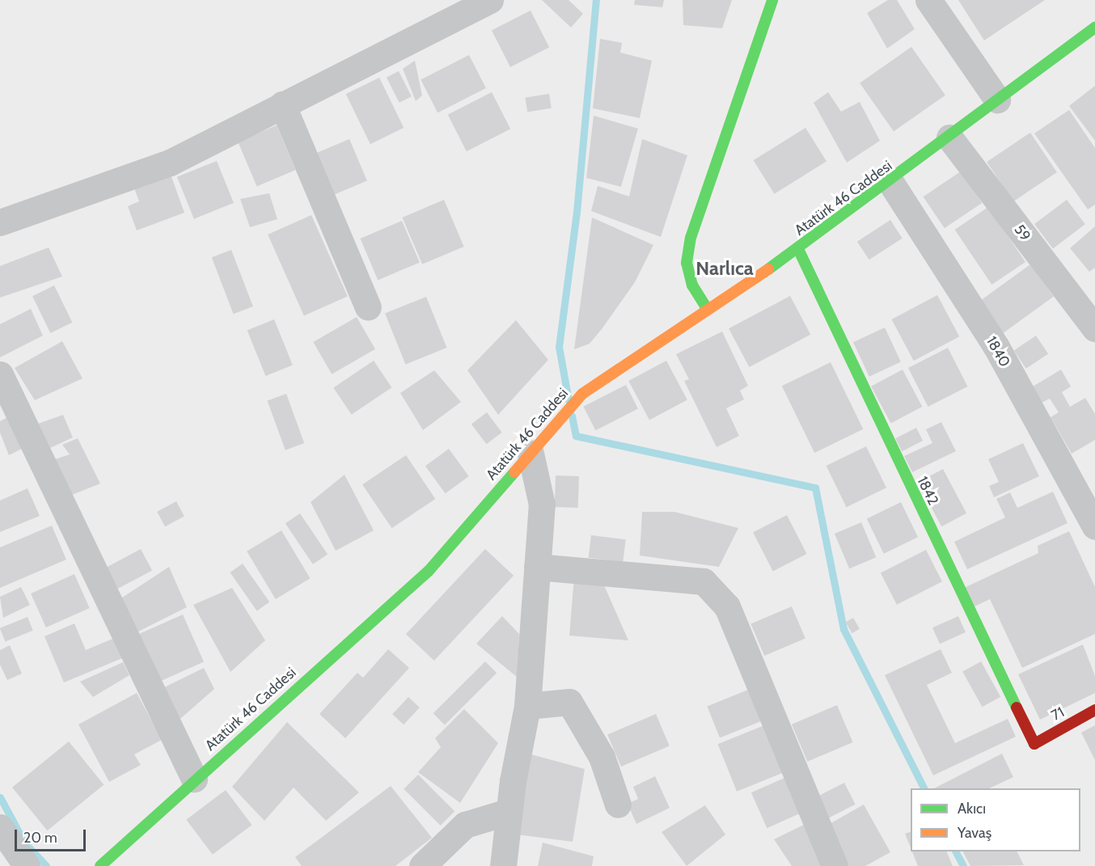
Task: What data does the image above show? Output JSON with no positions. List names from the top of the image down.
{
  "streets": {
    "street": [
      "Atatürk 46 Caddesi",
      "59",
      "1840",
      "1842",
      "71"
    ]
  },
  "crossings": [
    ["Atatürk 46 Caddesi", "59"],
    ["Atatürk 46 Caddesi", "1840"],
    ["Atatürk 46 Caddesi", "1842"],
    ["1842", "71"]
  ],
  "districts": ["Narlıca"],
  "legend": ["Akıcı", "Yavaş"],
  "scale_bar": "20 m"
}
